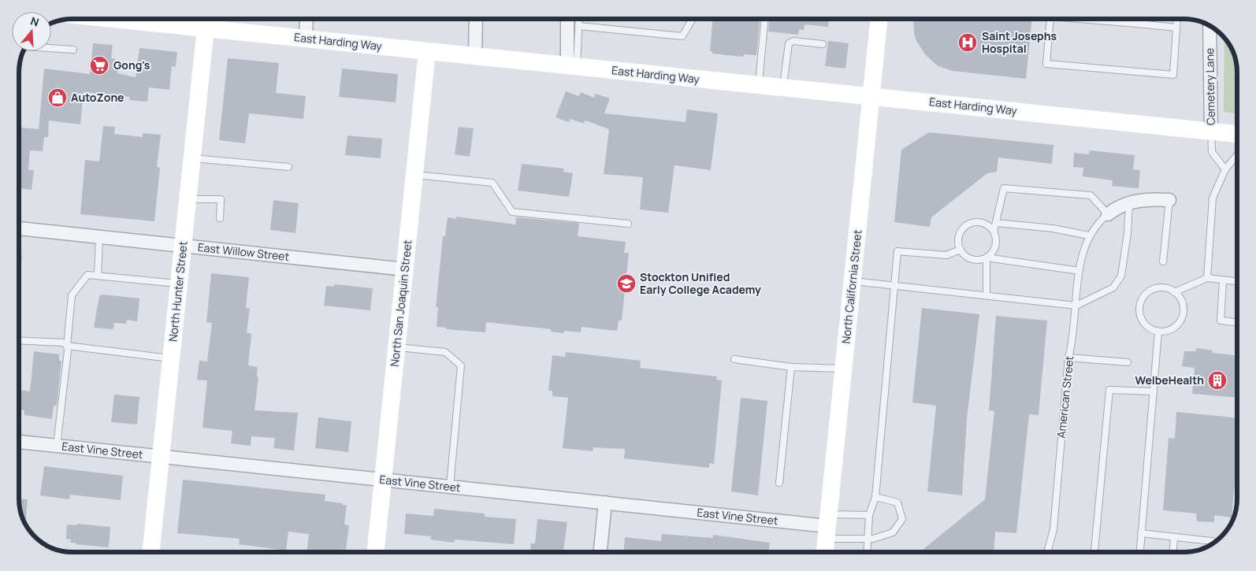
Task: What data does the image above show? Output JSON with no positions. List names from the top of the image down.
{
  "streets": {
    "street": [
      "East Harding Way",
      "Cemetery Lane",
      "East Willow Street",
      "North California Street",
      "North Hunter Street",
      "North San Joaquin Street",
      "East Vine Street"
    ],
    "lane": ["American Street"]
  },
  "crossings": [
    ["East Harding Way", "Cemetery Lane"],
    ["East Harding Way", "North California Street"],
    ["East Harding Way", "North Hunter Street"],
    ["East Harding Way", "North San Joaquin Street"],
    ["East Willow Street", "North Hunter Street"],
    ["East Willow Street", "North San Joaquin Street"],
    ["North California Street", "East Vine Street"],
    ["North Hunter Street", "East Vine Street"],
    ["North San Joaquin Street", "East Vine Street"]
  ],
  "places": {
    "hospital": ["Saint Josephs Hospital"],
    "supermarket": ["Gong's"],
    "shop": ["AutoZone"],
    "school or university": ["Stockton Unified Early College Academy"],
    "building": ["WelbeHealth"]
  },
  "north": "top"
}
